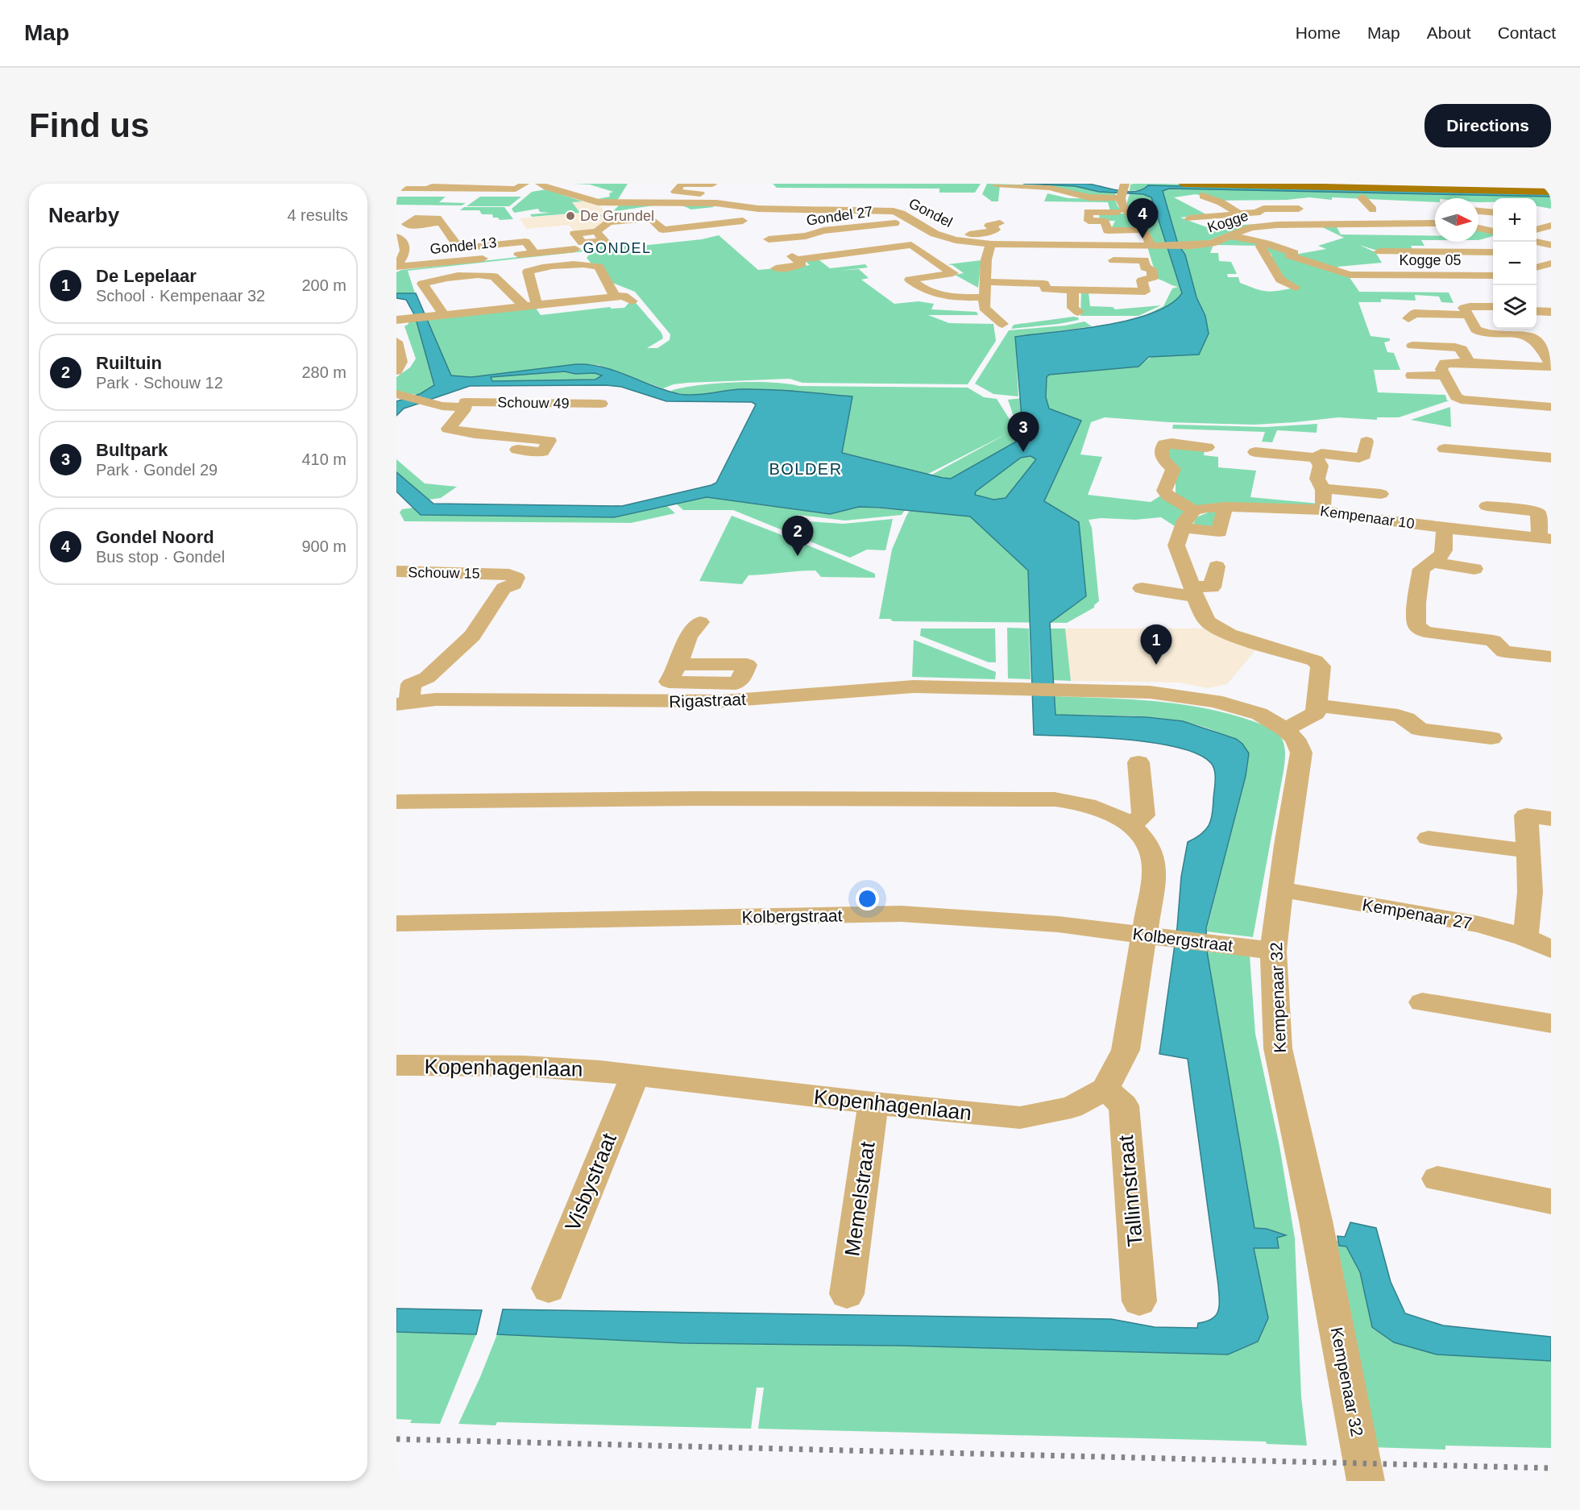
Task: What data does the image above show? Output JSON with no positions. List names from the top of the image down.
{
  "streets": {
    "street": [
      "Gondel",
      "Gondel 27",
      "Kogge",
      "Gondel 13",
      "Kogge 05",
      "Schouw 49",
      "Kempenaar 10",
      "Schouw 15",
      "Rigastraat",
      "Kempenaar 27",
      "Kolbergstraat",
      "Kempenaar 32",
      "Kopenhagenlaan",
      "Visbystraat",
      "Tallinnstraat",
      "Memelstraat"
    ]
  },
  "crossings": [
    ["Gondel", "Gondel 27"],
    ["Gondel", "Kogge"],
    ["Schouw 15", "Rigastraat"],
    ["Rigastraat", "Kempenaar 32"],
    ["Kempenaar 27", "Kempenaar 32"],
    ["Kolbergstraat", "Kempenaar 32"],
    ["Kopenhagenlaan", "Visbystraat"],
    ["Kopenhagenlaan", "Tallinnstraat"],
    ["Kopenhagenlaan", "Memelstraat"]
  ],
  "districts": ["GONDEL", "BOLDER"],
  "places": ["De Grundel"],
  "north": "right",
  "page": {
    "header": "Map",
    "nav": [
      "Home",
      "Map",
      "About",
      "Contact"
    ],
    "buttons": "Directions",
    "title": "Find us",
    "heading": ["Nearby", "4 results"],
    "map_buttons": ["+", "−"],
    "pins": [
      "4",
      "3",
      "2",
      "1"
    ],
    "list": [
      {
        "mark": "1",
        "name": "De Lepelaar",
        "note": "School · Kempenaar 32",
        "value": "200 m"
      },
      {
        "mark": "2",
        "name": "Ruiltuin",
        "note": "Park · Schouw 12",
        "value": "280 m"
      },
      {
        "mark": "3",
        "name": "Bultpark",
        "note": "Park · Gondel 29",
        "value": "410 m"
      },
      {
        "mark": "4",
        "name": "Gondel Noord",
        "note": "Bus stop · Gondel",
        "value": "900 m"
      }
    ]
  }
}
